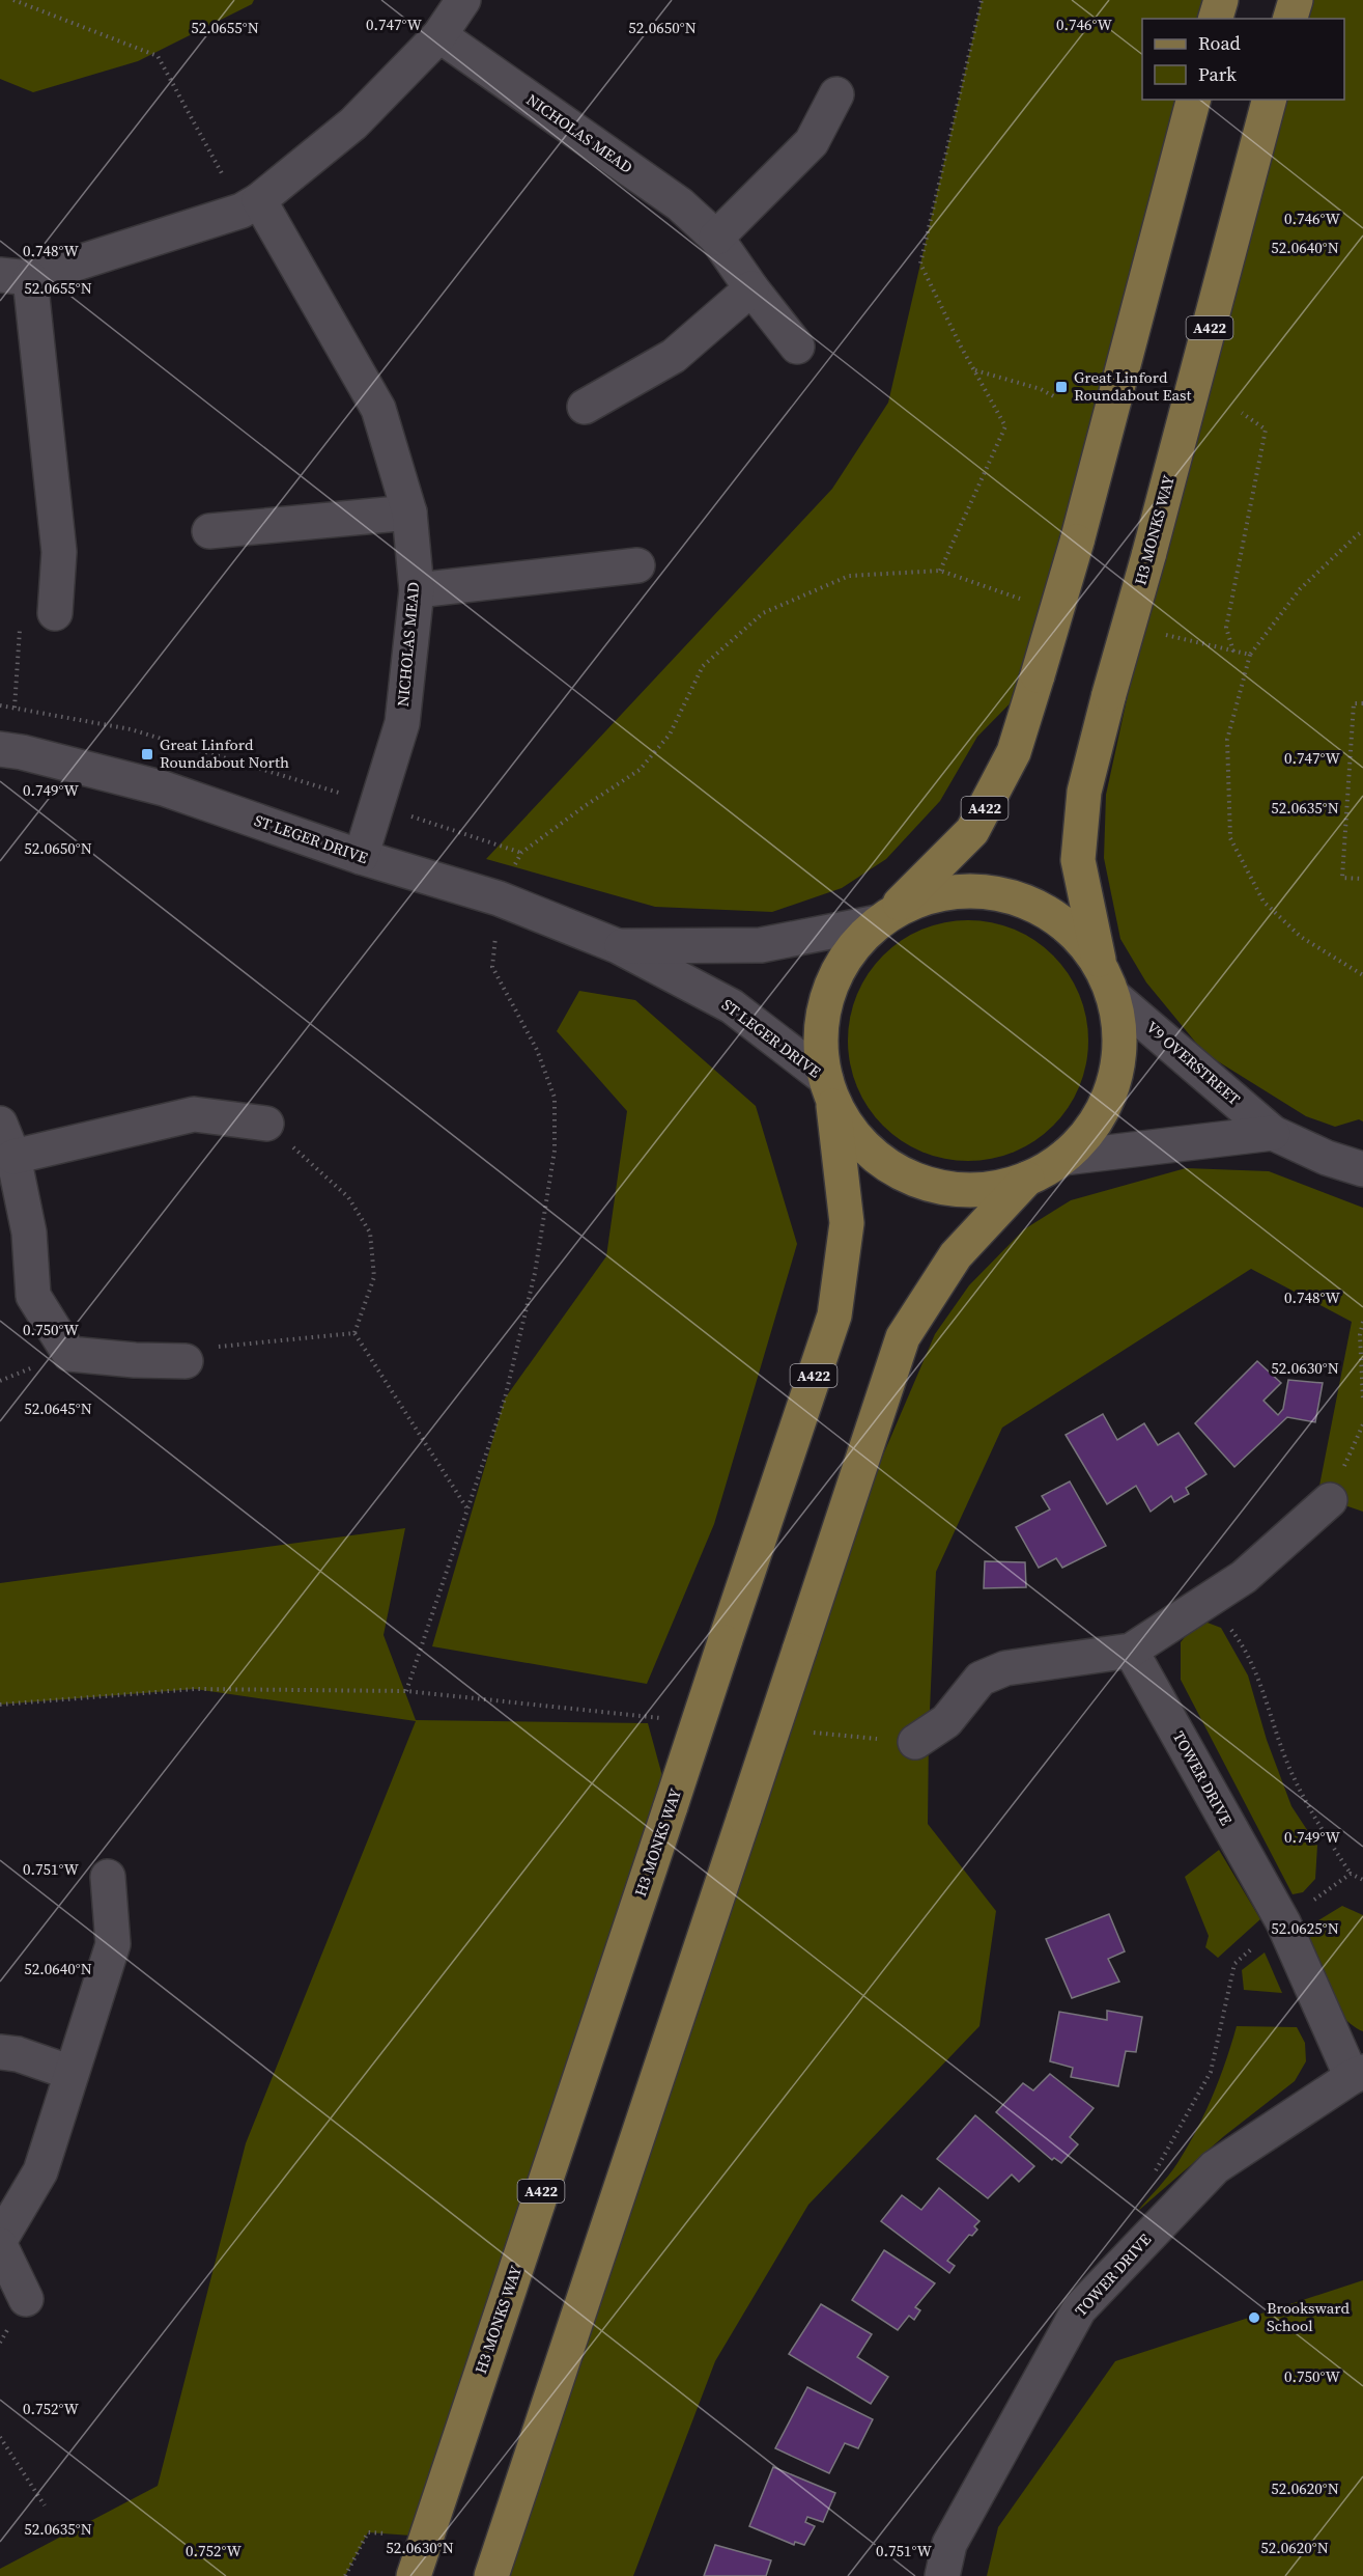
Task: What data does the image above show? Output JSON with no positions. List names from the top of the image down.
{
  "streets": {
    "main road": ["A422", "H3 MONKS WAY"],
    "street": [
      "NICHOLAS MEAD",
      "ST LEGER DRIVE",
      "V9 OVERSTREET",
      "TOWER DRIVE"
    ]
  },
  "crossings": [
    ["NICHOLAS MEAD", "ST LEGER DRIVE"],
    ["A422", "H3 MONKS WAY"],
    ["A422", "ST LEGER DRIVE"],
    ["H3 MONKS WAY", "ST LEGER DRIVE"],
    ["H3 MONKS WAY", "V9 OVERSTREET"]
  ],
  "places": {
    "transit": ["Great Linford Roundabout East", "Great Linford Roundabout North"],
    "other": ["Brooksward School"]
  },
  "legend": ["Road", "Park"],
  "coordinates": [
    "0.746°W",
    "0.747°W",
    "52.0655°N",
    "52.0650°N",
    "52.0640°N",
    "0.748°W",
    "0.749°W",
    "52.0635°N",
    "0.750°W",
    "52.0630°N",
    "52.0645°N",
    "0.751°W",
    "52.0625°N",
    "0.752°W",
    "52.0620°N"
  ]
}
